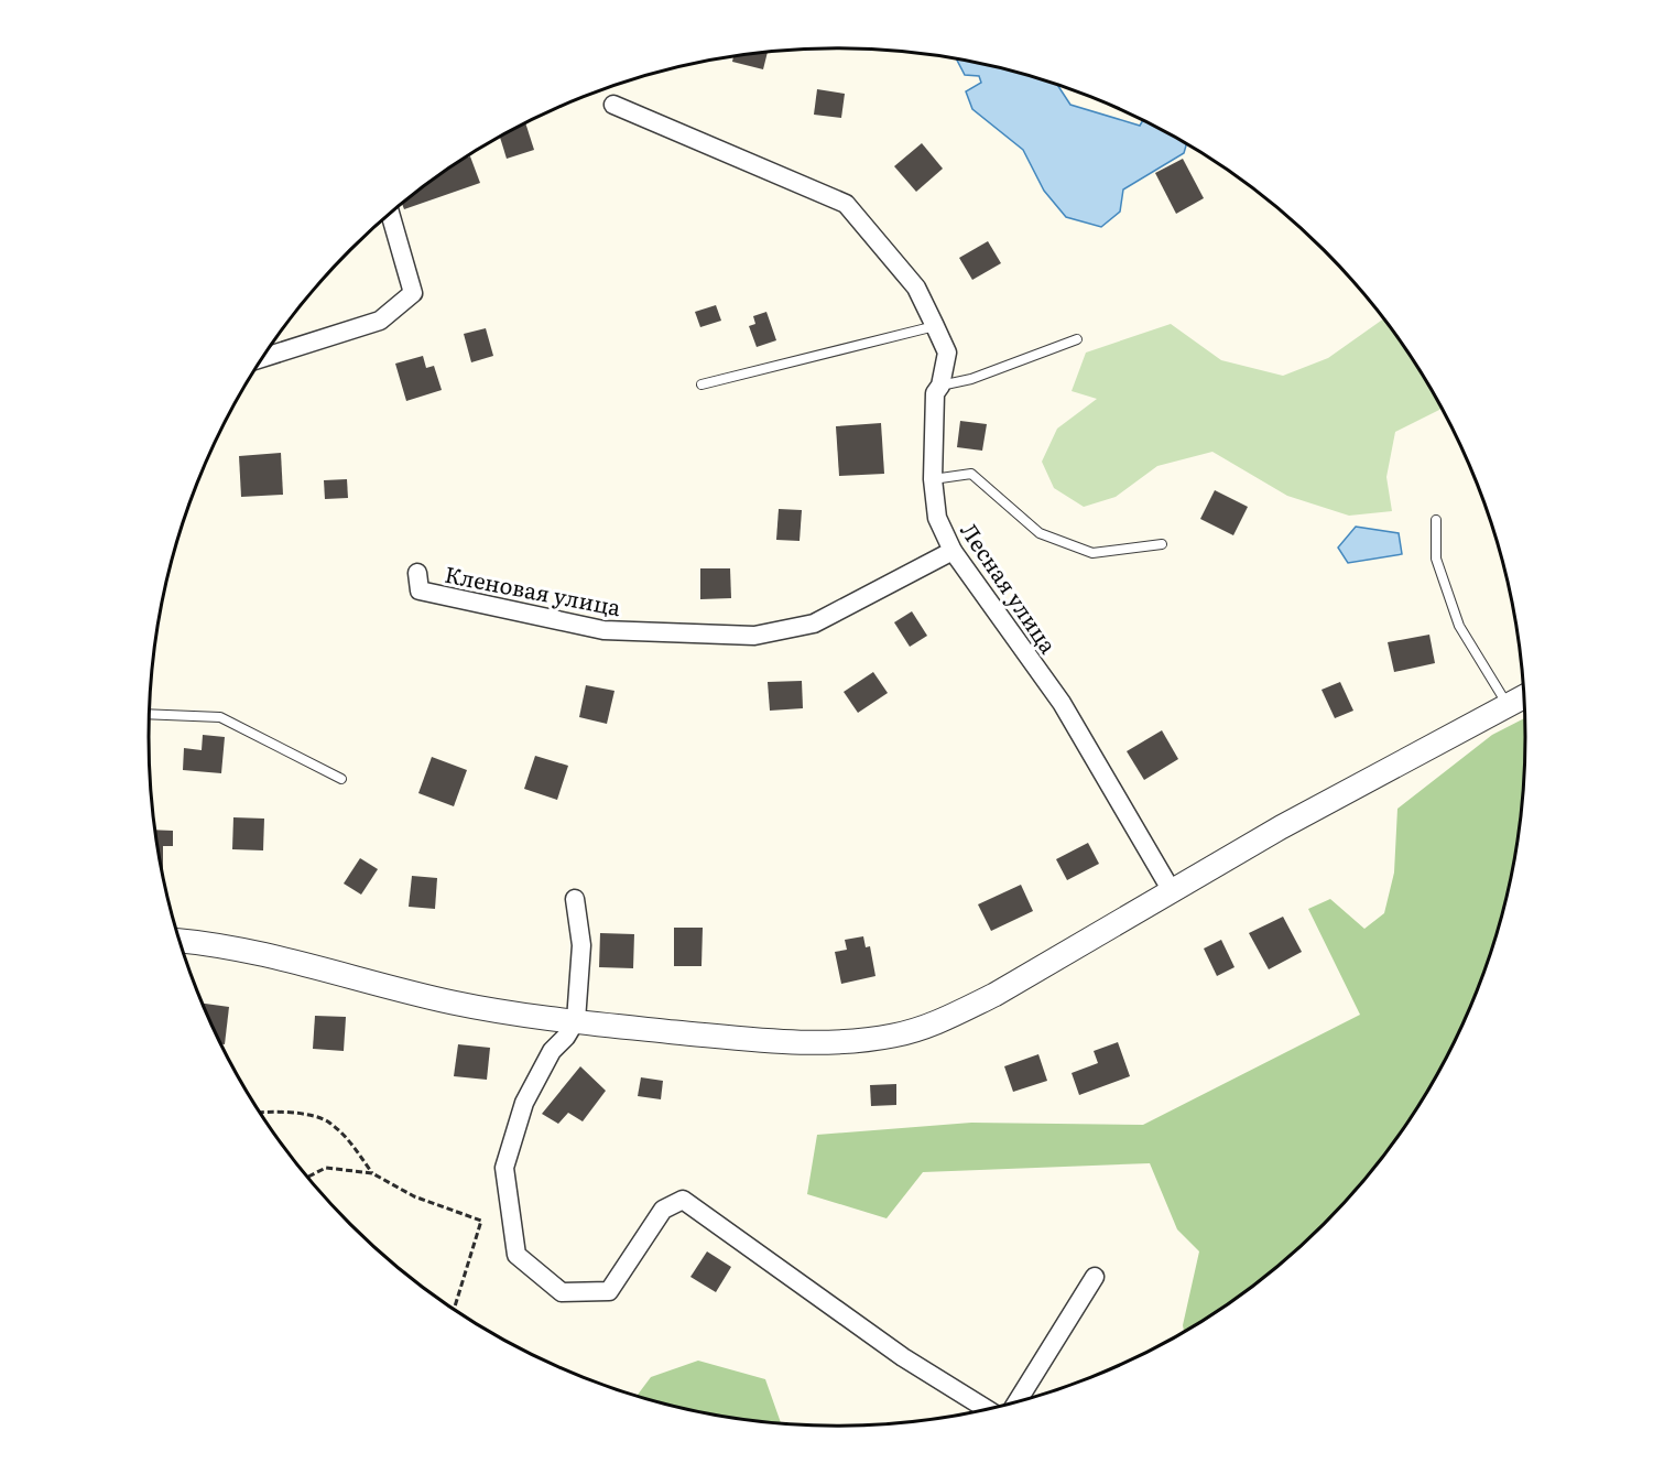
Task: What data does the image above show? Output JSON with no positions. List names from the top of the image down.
{
  "streets": {
    "street": ["Лесная улица", "Кленовая улица"]
  },
  "crossings": [
    ["Лесная улица", "Кленовая улица"]
  ]
}
